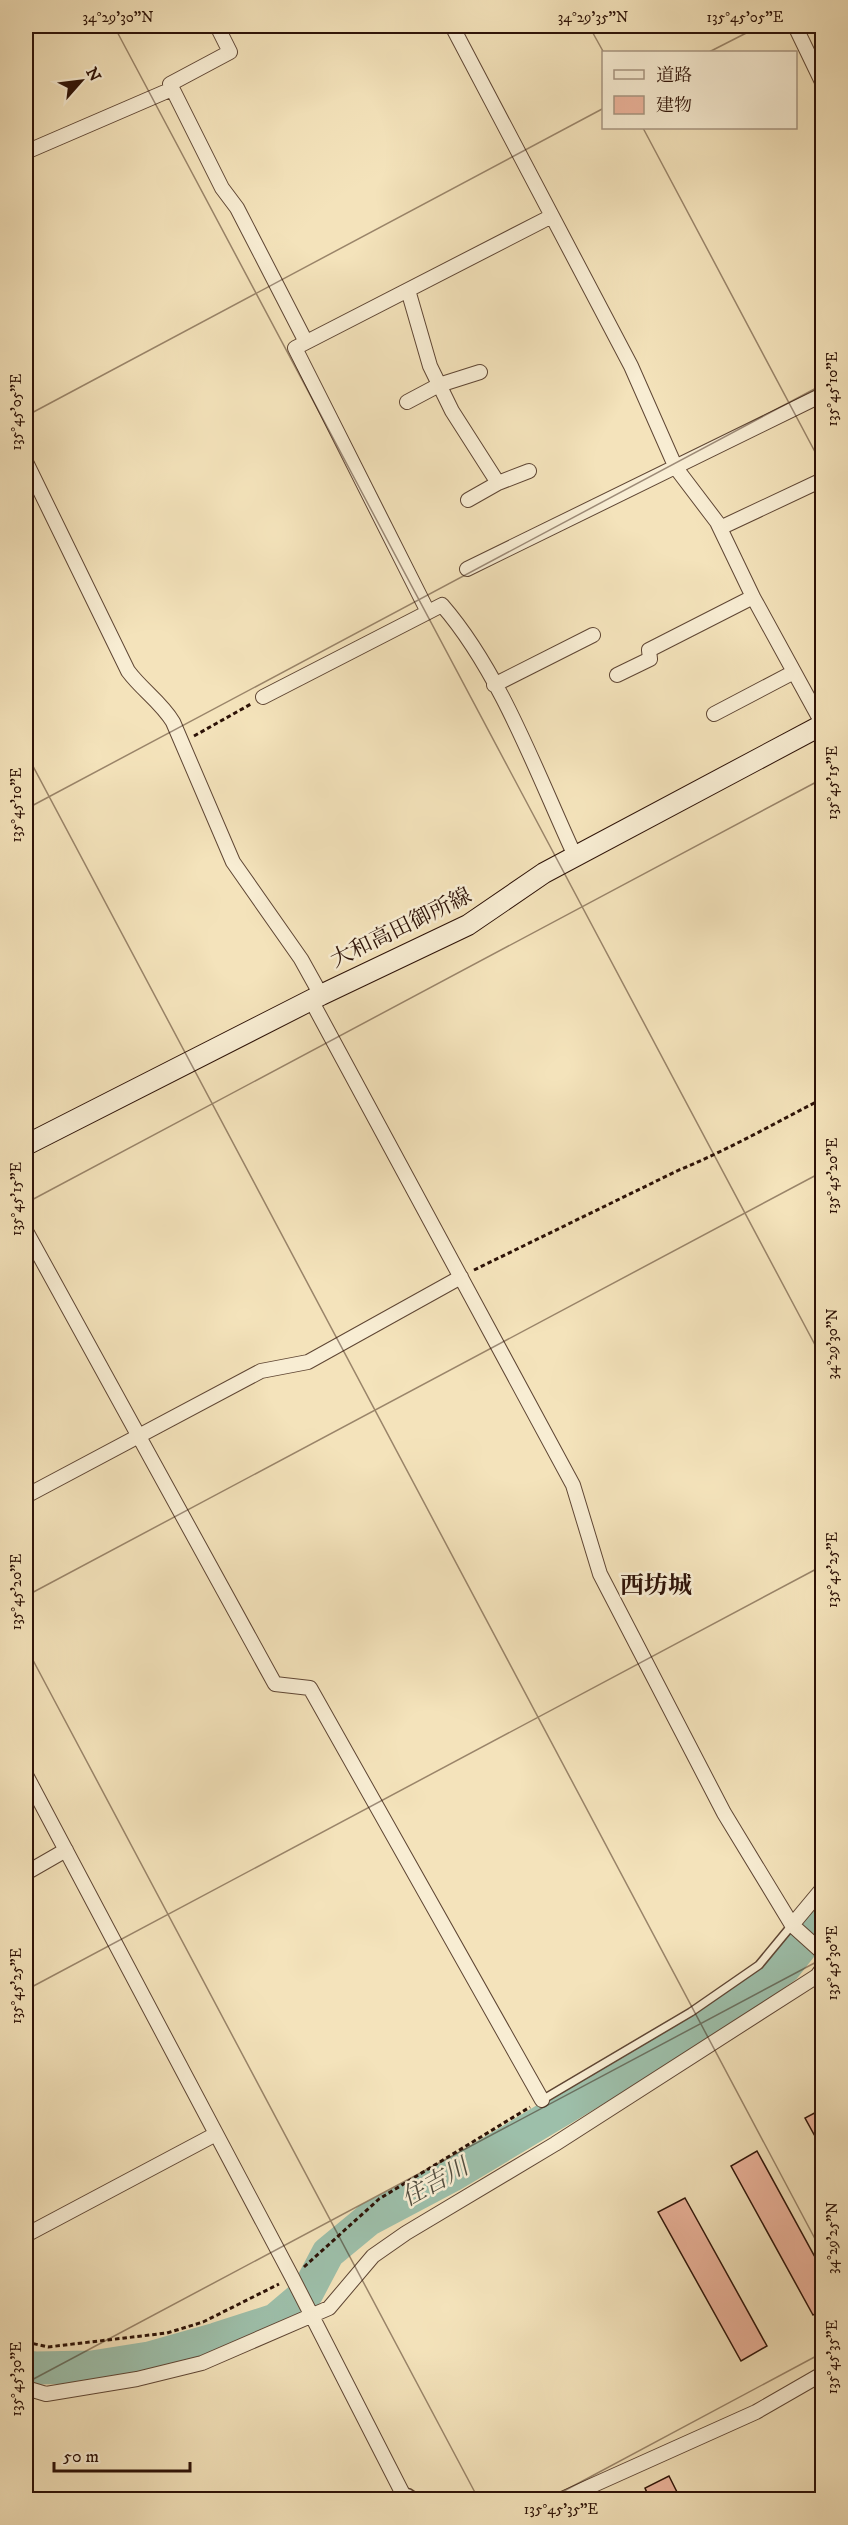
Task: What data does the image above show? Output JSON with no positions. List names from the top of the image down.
{
  "streets": {
    "main road": ["大和高田御所線"]
  },
  "districts": ["西坊城"],
  "water": ["住吉川"],
  "legend": ["道路", "建物"],
  "scale_bar": "50 m",
  "north": "top right",
  "coordinates": [
    "34°29'30\"N",
    "34°29'35\"N",
    "135°45'05\"E",
    "135°45'10\"E",
    "135°45'15\"E",
    "135°45'20\"E",
    "135°45'25\"E",
    "135°45'30\"E",
    "34°29'25\"N",
    "135°45'35\"E"
  ]
}
